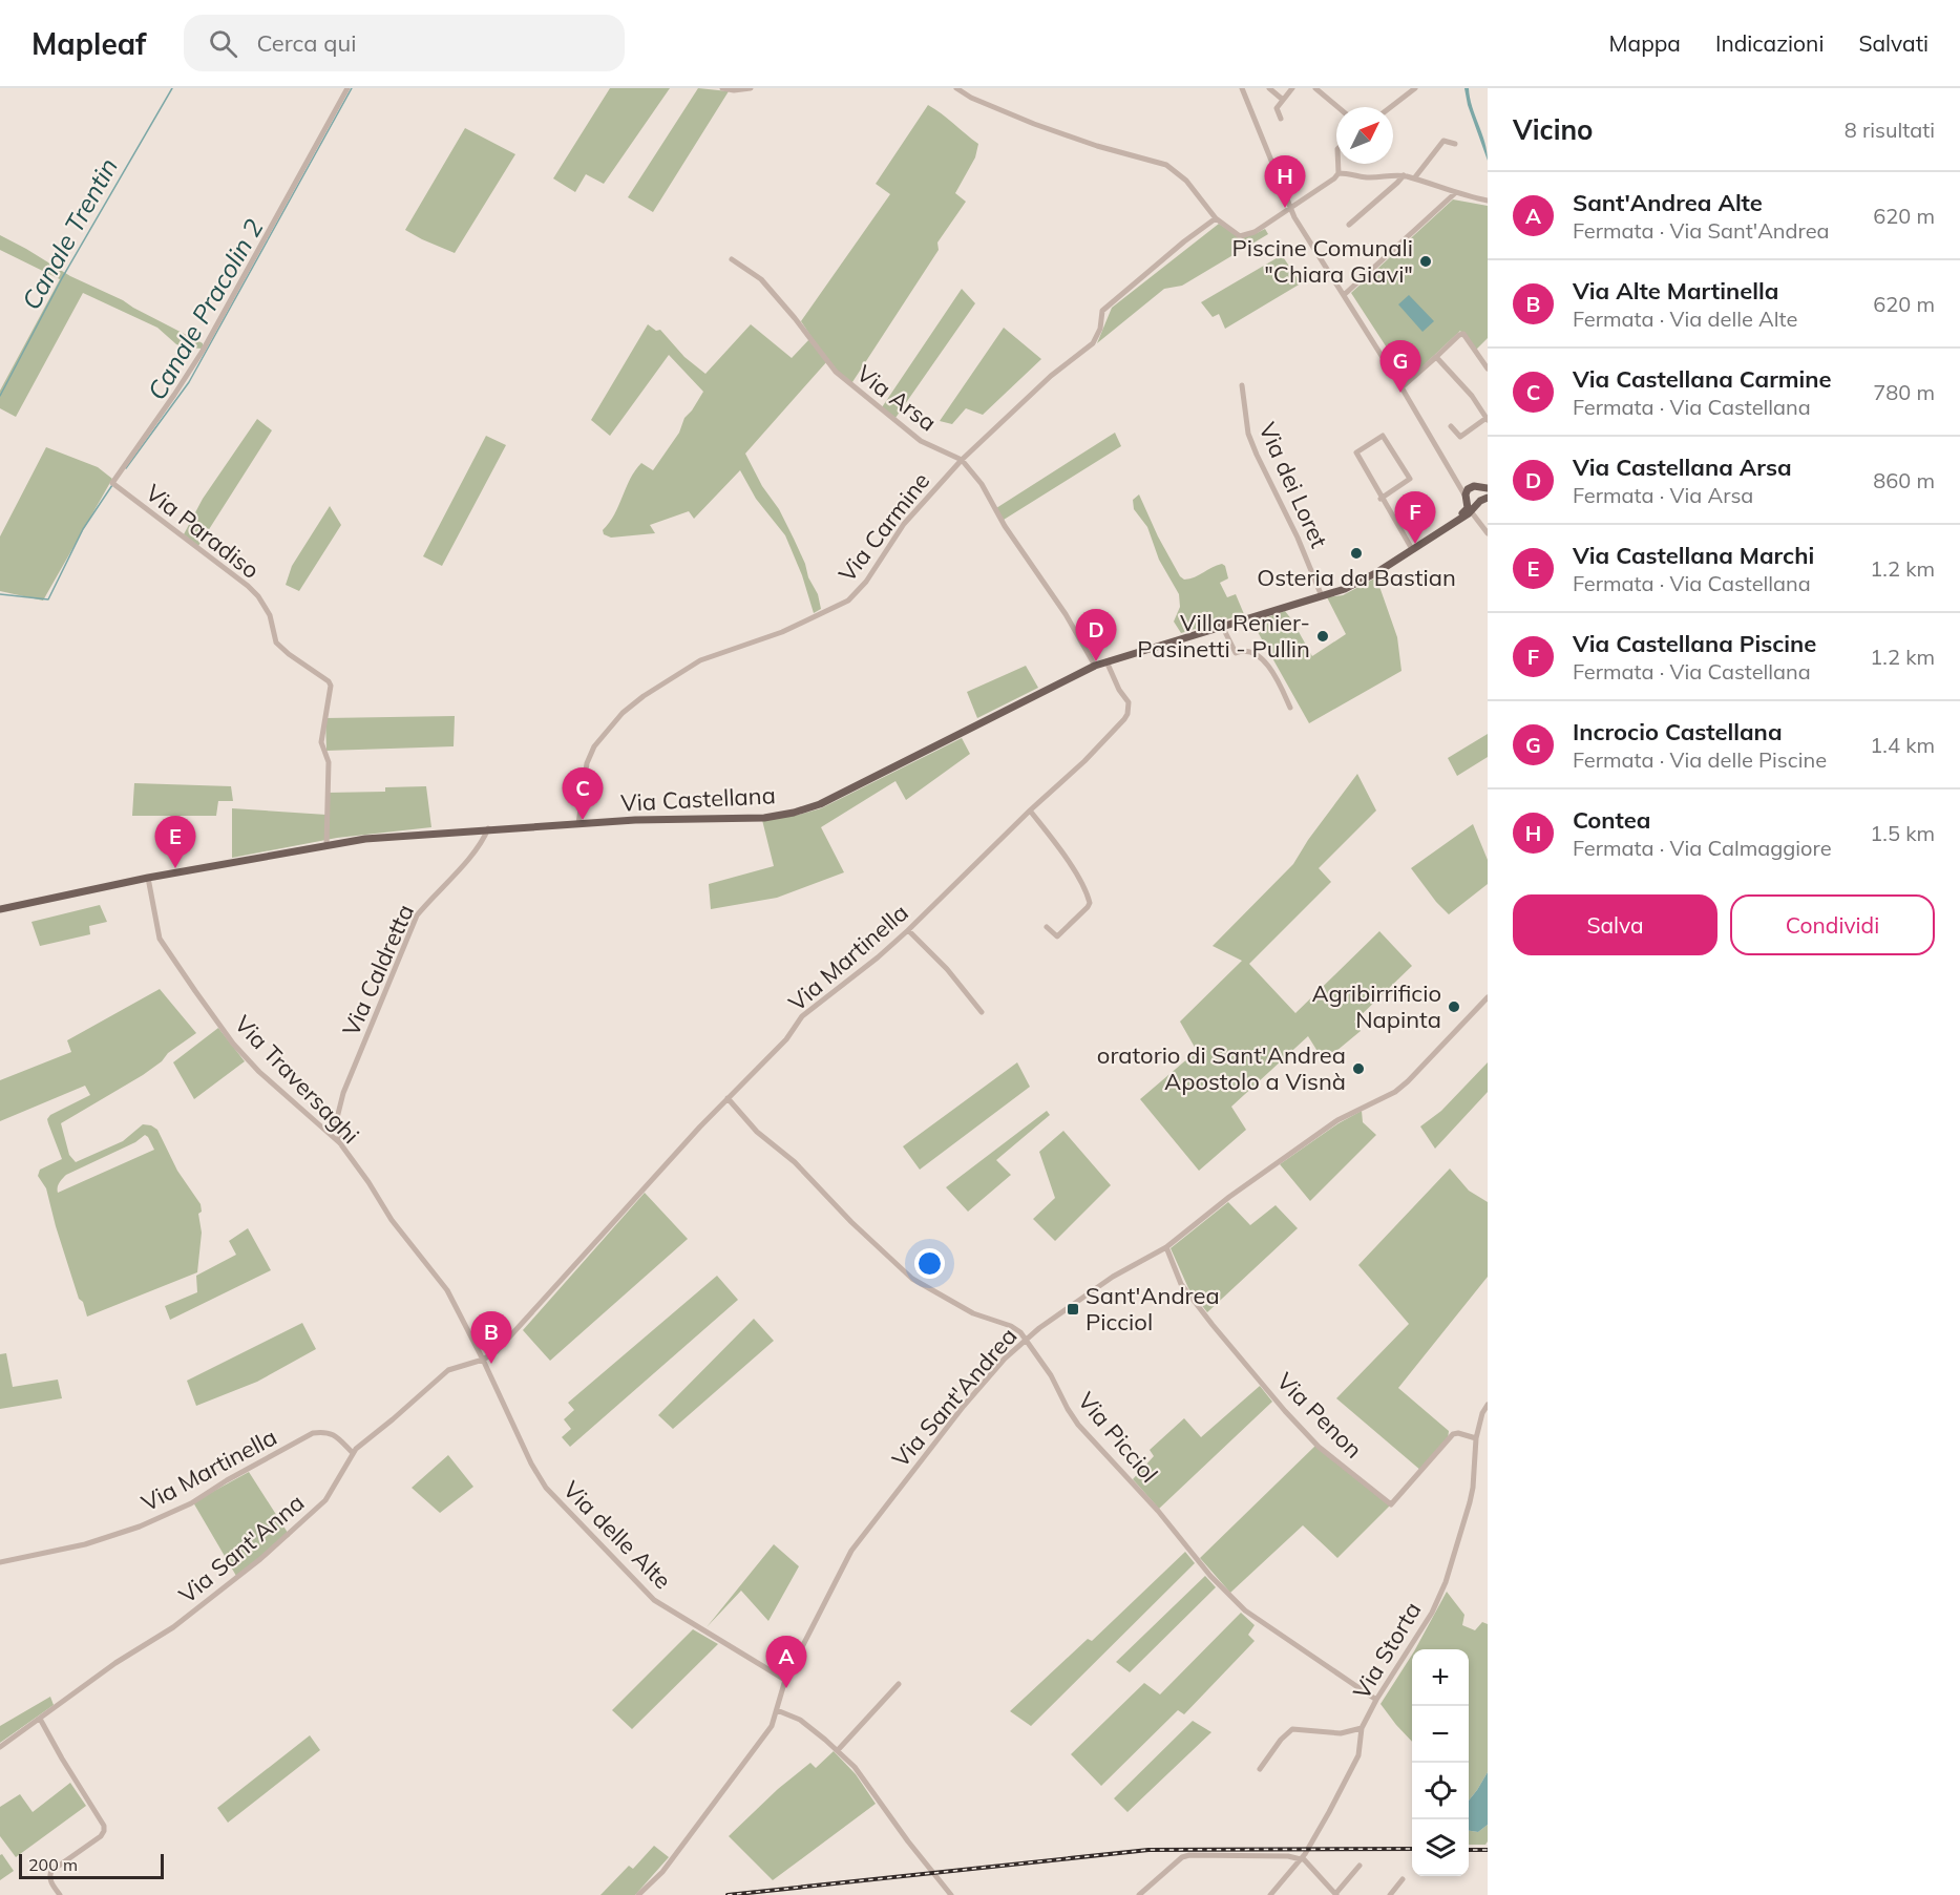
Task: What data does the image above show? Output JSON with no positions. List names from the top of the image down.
{
  "streets": {
    "main road": ["Via Castellana"],
    "street": [
      "Via Arsa",
      "Via dei Loret",
      "Via Carmine",
      "Via Paradiso",
      "Via Martinella",
      "Via Caldretta",
      "Via Traversaghi",
      "Via Sant'Andrea",
      "Via Penon",
      "Via Picciol",
      "Via delle Alte",
      "Via Sant'Anna",
      "Via Storta"
    ]
  },
  "crossings": [
    ["Via Arsa", "Via Carmine"],
    ["Via Arsa", "Via Castellana"],
    ["Via dei Loret", "Via Castellana"],
    ["Via Carmine", "Via Castellana"],
    ["Via Paradiso", "Via Castellana"],
    ["Via Castellana", "Via Martinella"],
    ["Via Castellana", "Via Caldretta"],
    ["Via Castellana", "Via Traversaghi"],
    ["Via Martinella", "Via Traversaghi"],
    ["Via Martinella", "Via Picciol"],
    ["Via Martinella", "Via delle Alte"],
    ["Via Martinella", "Via Sant'Anna"],
    ["Via Caldretta", "Via Traversaghi"],
    ["Via Traversaghi", "Via delle Alte"],
    ["Via Traversaghi", "Via Sant'Anna"],
    ["Via Sant'Andrea", "Via Penon"],
    ["Via Sant'Andrea", "Via Picciol"],
    ["Via Sant'Andrea", "Via delle Alte"],
    ["Via Penon", "Via Storta"],
    ["Via Picciol", "Via Storta"],
    ["Via delle Alte", "Via Sant'Anna"]
  ],
  "water": ["Canale Trentin", "Canale Pracolin 2"],
  "places": {
    "other": [
      "Piscine Comunali \"Chiara Giavi\"",
      "Osteria da Bastian",
      "Villa Renier- Pasinetti - Pullin",
      "Agribirrificio Napinta",
      "oratorio di Sant'Andrea Apostolo a Visnà"
    ],
    "transit": ["Sant'Andrea Picciol"]
  },
  "scale_bar": "200 m",
  "north": "top right",
  "page": {
    "header": "Mapleaf",
    "search": "Cerca qui",
    "nav": ["Mappa", "Indicazioni", "Salvati"],
    "heading": ["Vicino", "8 risultati"],
    "pins": [
      "H",
      "G",
      "F",
      "D",
      "C",
      "E",
      "B",
      "A"
    ],
    "list": [
      {
        "mark": "A",
        "name": "Sant'Andrea Alte",
        "note": "Fermata · Via Sant'Andrea",
        "value": "620 m"
      },
      {
        "mark": "B",
        "name": "Via Alte Martinella",
        "note": "Fermata · Via delle Alte",
        "value": "620 m"
      },
      {
        "mark": "C",
        "name": "Via Castellana Carmine",
        "note": "Fermata · Via Castellana",
        "value": "780 m"
      },
      {
        "mark": "D",
        "name": "Via Castellana Arsa",
        "note": "Fermata · Via Arsa",
        "value": "860 m"
      },
      {
        "mark": "E",
        "name": "Via Castellana Marchi",
        "note": "Fermata · Via Castellana",
        "value": "1.2 km"
      },
      {
        "mark": "F",
        "name": "Via Castellana Piscine",
        "note": "Fermata · Via Castellana",
        "value": "1.2 km"
      },
      {
        "mark": "G",
        "name": "Incrocio Castellana",
        "note": "Fermata · Via delle Piscine",
        "value": "1.4 km"
      },
      {
        "mark": "H",
        "name": "Contea",
        "note": "Fermata · Via Calmaggiore",
        "value": "1.5 km"
      }
    ],
    "buttons": ["Salva", "Condividi"],
    "map_buttons": ["+", "−"],
    "scale": "200 m"
  }
}
